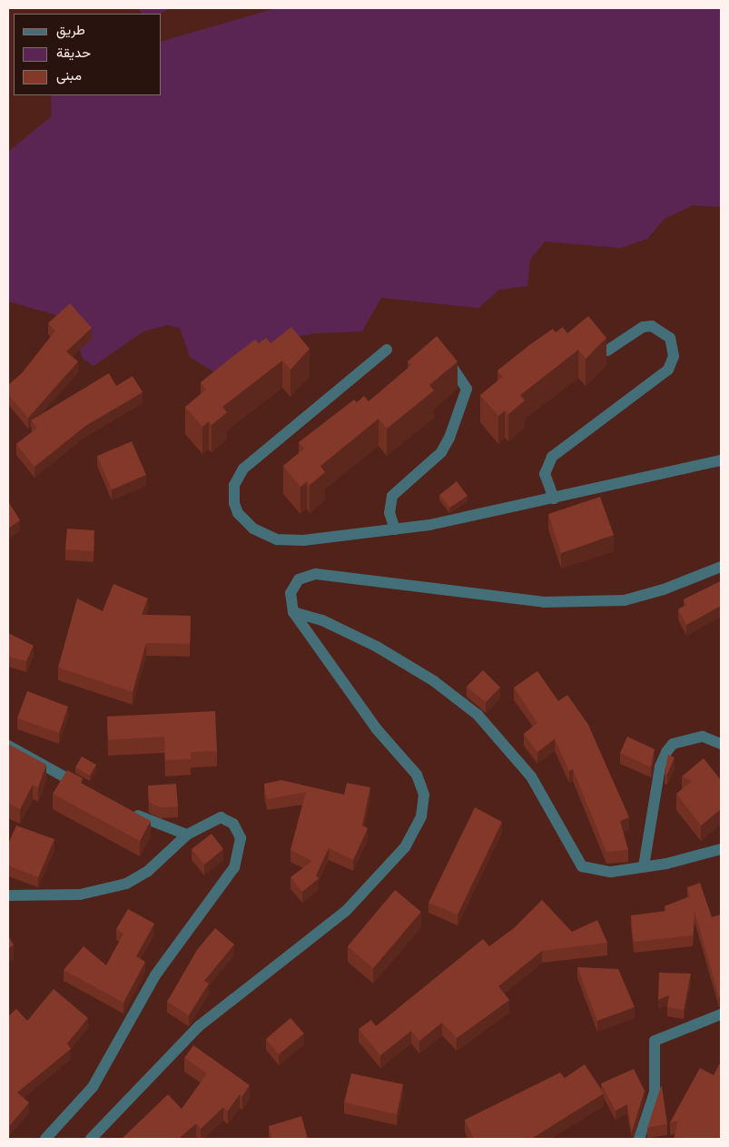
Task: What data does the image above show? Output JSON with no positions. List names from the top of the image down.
{
  "legend": ["طريق", "حديقة", "مبنى"]
}
